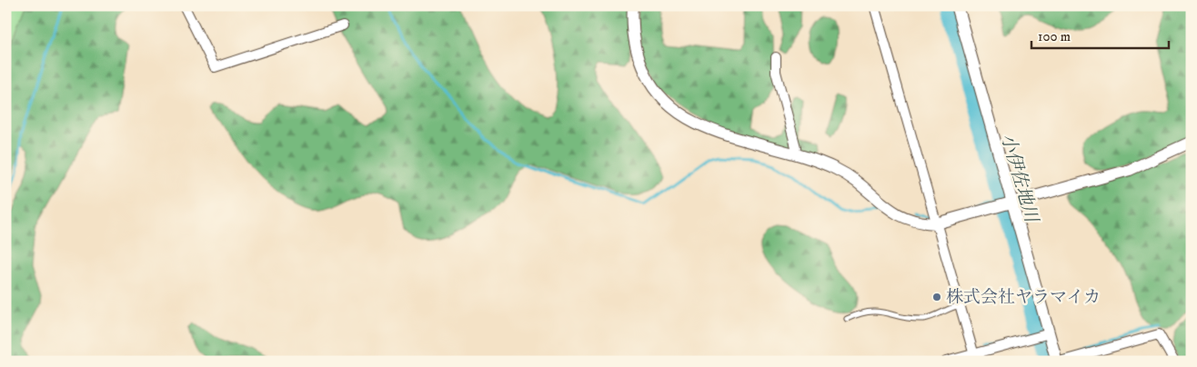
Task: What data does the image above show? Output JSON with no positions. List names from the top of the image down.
{
  "water": ["小伊佐地川"],
  "places": ["株式会社ヤラマイカ"],
  "scale_bar": "100 m"
}
